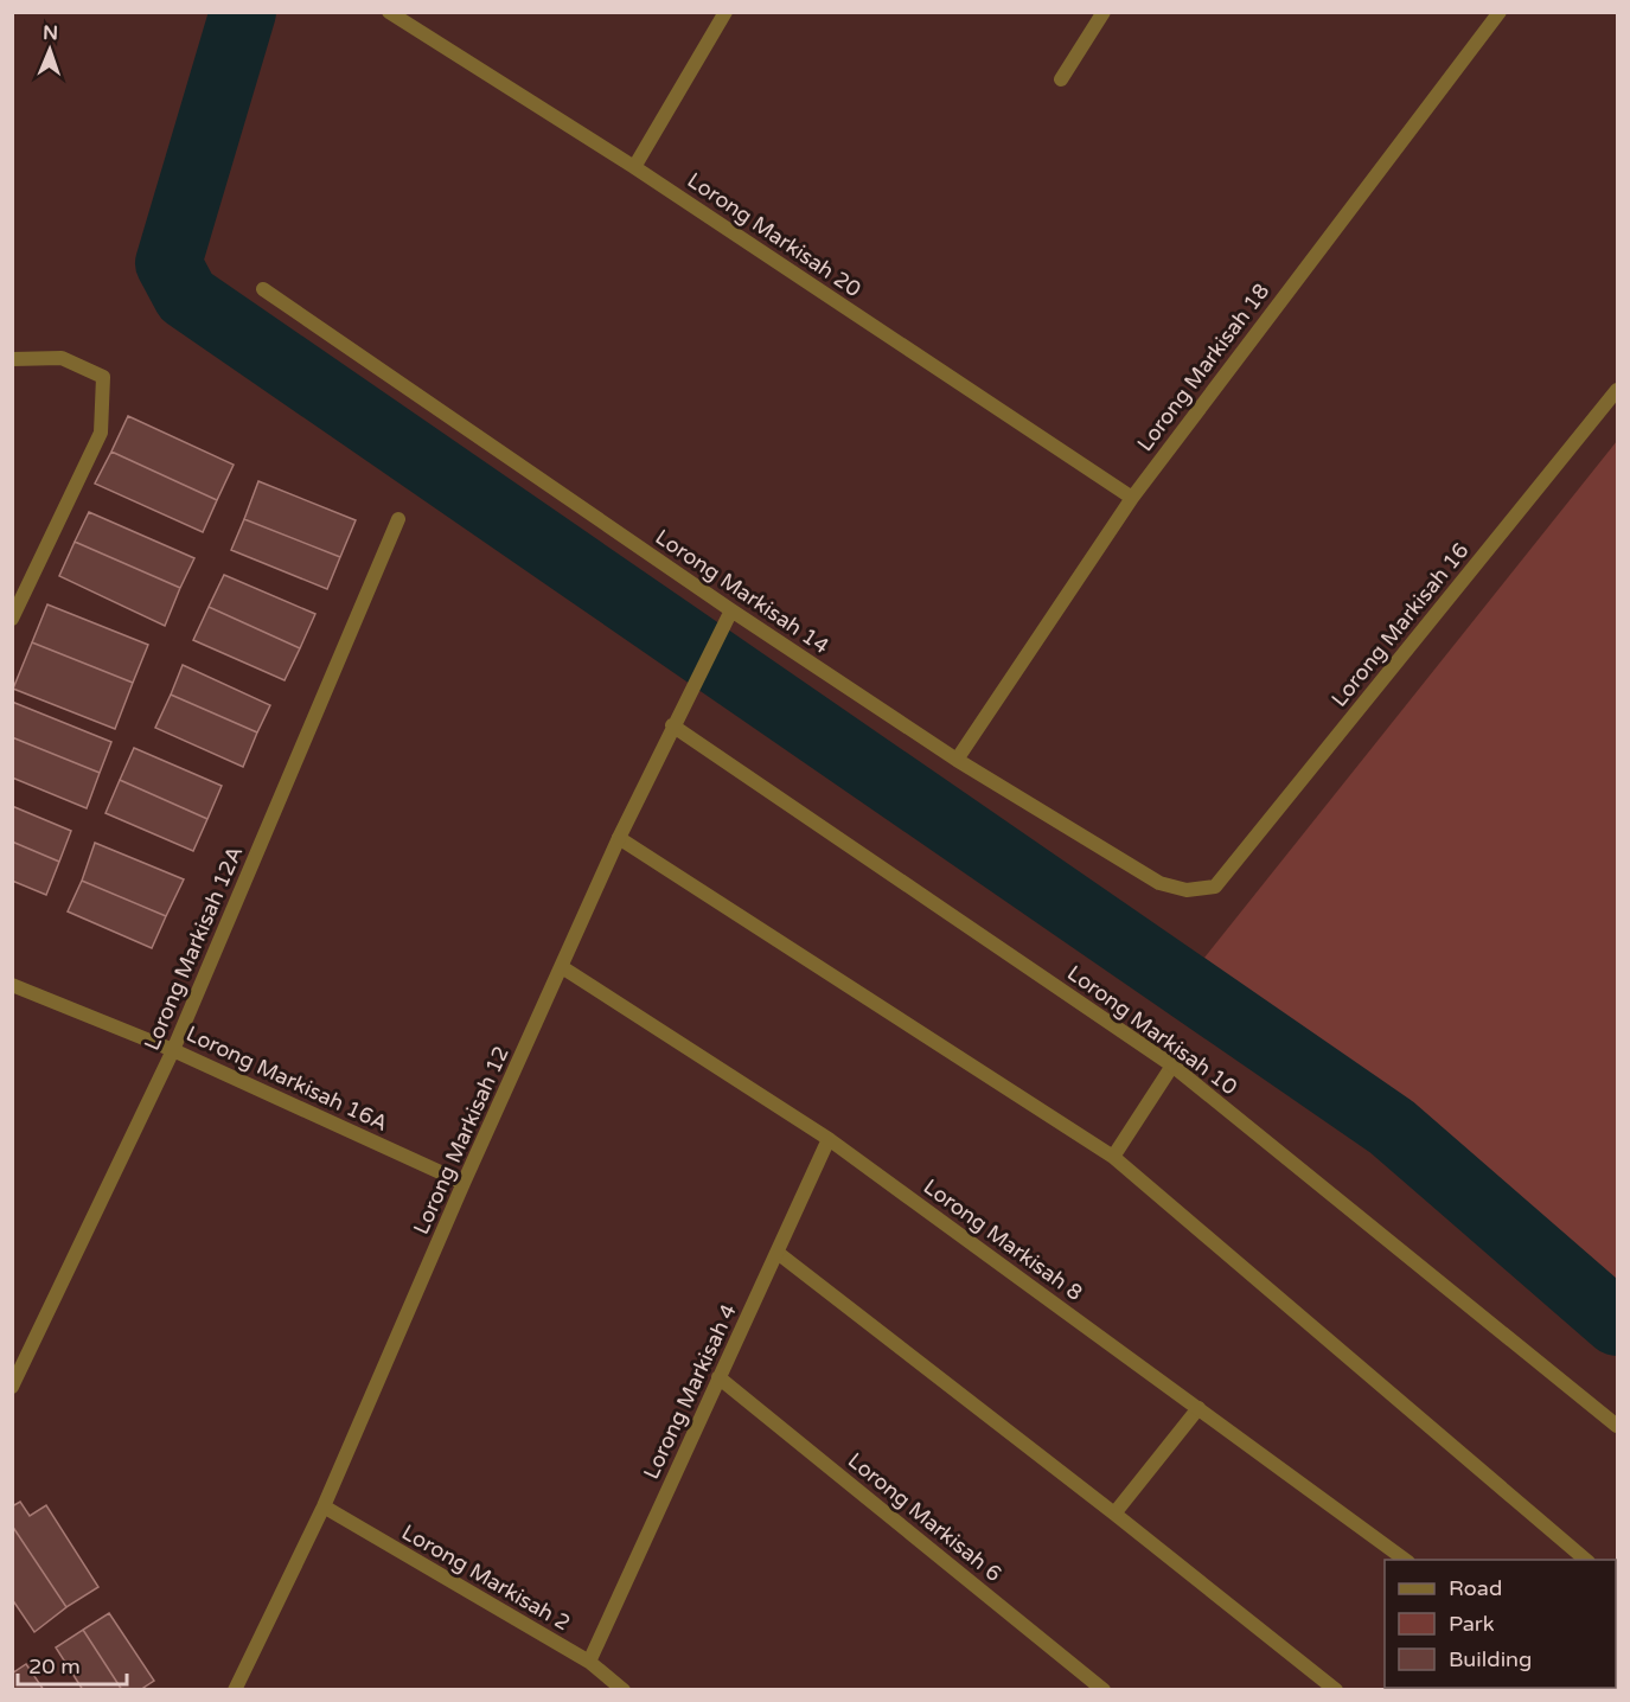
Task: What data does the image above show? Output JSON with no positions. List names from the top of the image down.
{
  "streets": {
    "street": [
      "Lorong Markisah 20",
      "Lorong Markisah 18",
      "Lorong Markisah 14",
      "Lorong Markisah 16",
      "Lorong Markisah 12A",
      "Lorong Markisah 10",
      "Lorong Markisah 16A",
      "Lorong Markisah 12",
      "Lorong Markisah 8",
      "Lorong Markisah 4",
      "Lorong Markisah 6",
      "Lorong Markisah 2"
    ]
  },
  "crossings": [
    ["Lorong Markisah 20", "Lorong Markisah 18"],
    ["Lorong Markisah 18", "Lorong Markisah 14"],
    ["Lorong Markisah 14", "Lorong Markisah 16"],
    ["Lorong Markisah 14", "Lorong Markisah 12"],
    ["Lorong Markisah 12A", "Lorong Markisah 16A"],
    ["Lorong Markisah 10", "Lorong Markisah 12"],
    ["Lorong Markisah 16A", "Lorong Markisah 12"],
    ["Lorong Markisah 12", "Lorong Markisah 8"],
    ["Lorong Markisah 12", "Lorong Markisah 2"],
    ["Lorong Markisah 8", "Lorong Markisah 4"],
    ["Lorong Markisah 4", "Lorong Markisah 6"],
    ["Lorong Markisah 4", "Lorong Markisah 2"]
  ],
  "legend": ["Road", "Park", "Building"],
  "scale_bar": "20 m",
  "north": "top"
}
